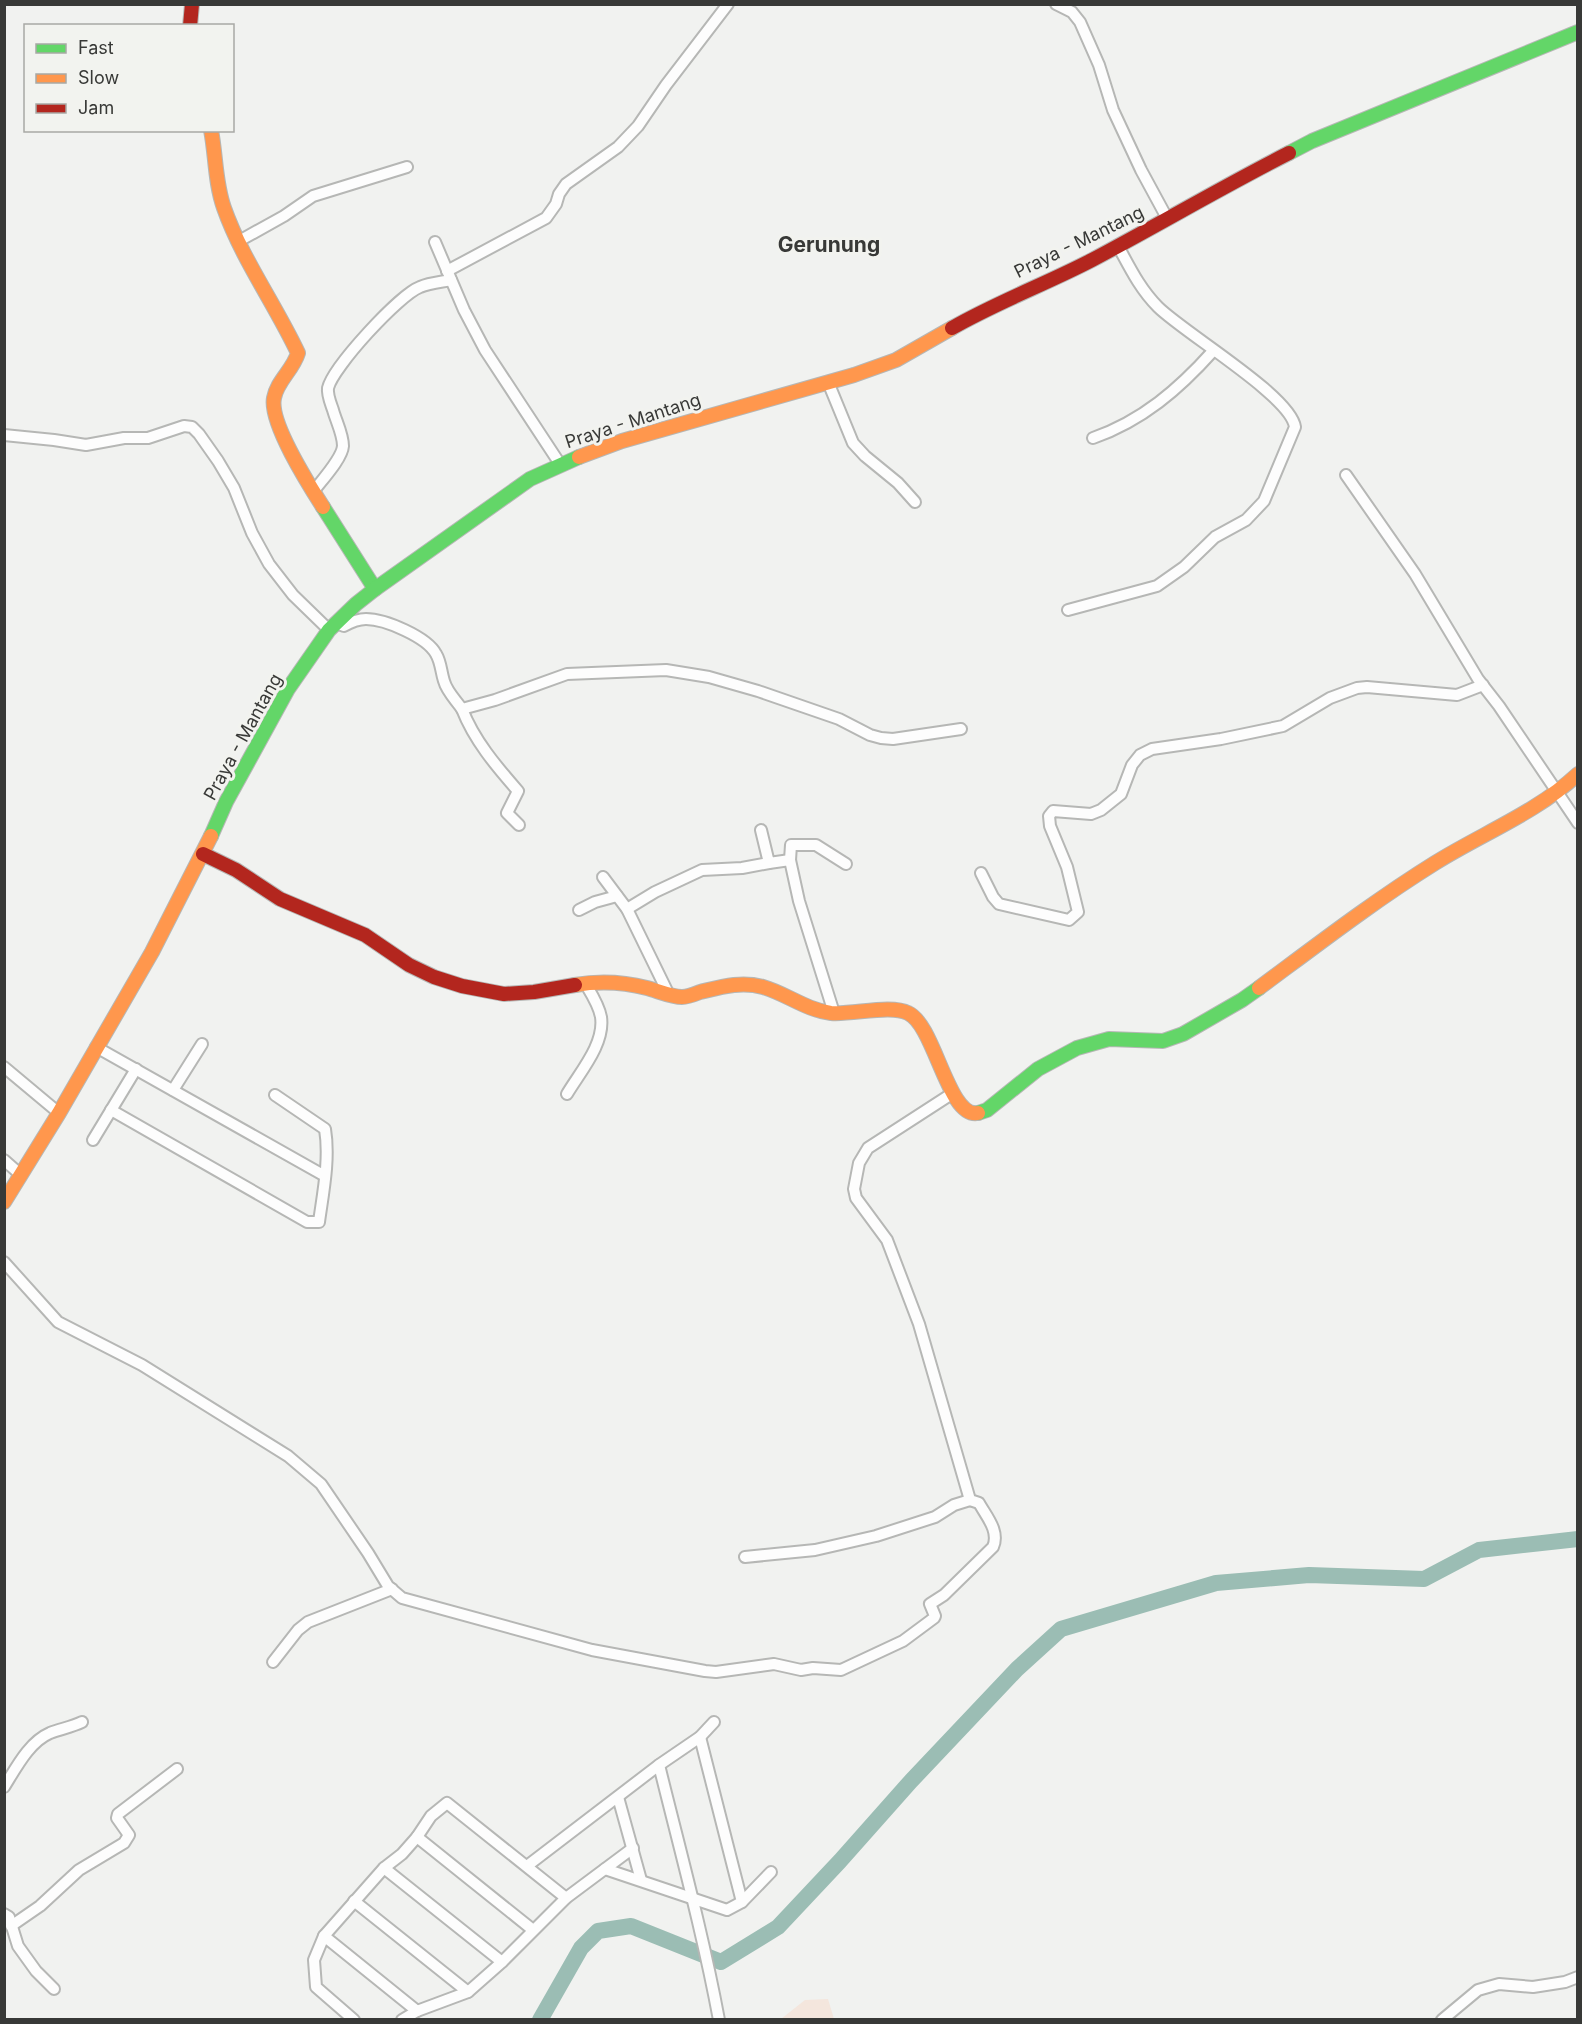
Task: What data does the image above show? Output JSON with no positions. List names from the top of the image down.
{
  "streets": {
    "street": ["Praya - Mantang"]
  },
  "districts": ["Gerunung"],
  "legend": ["Fast", "Slow", "Jam"]
}
